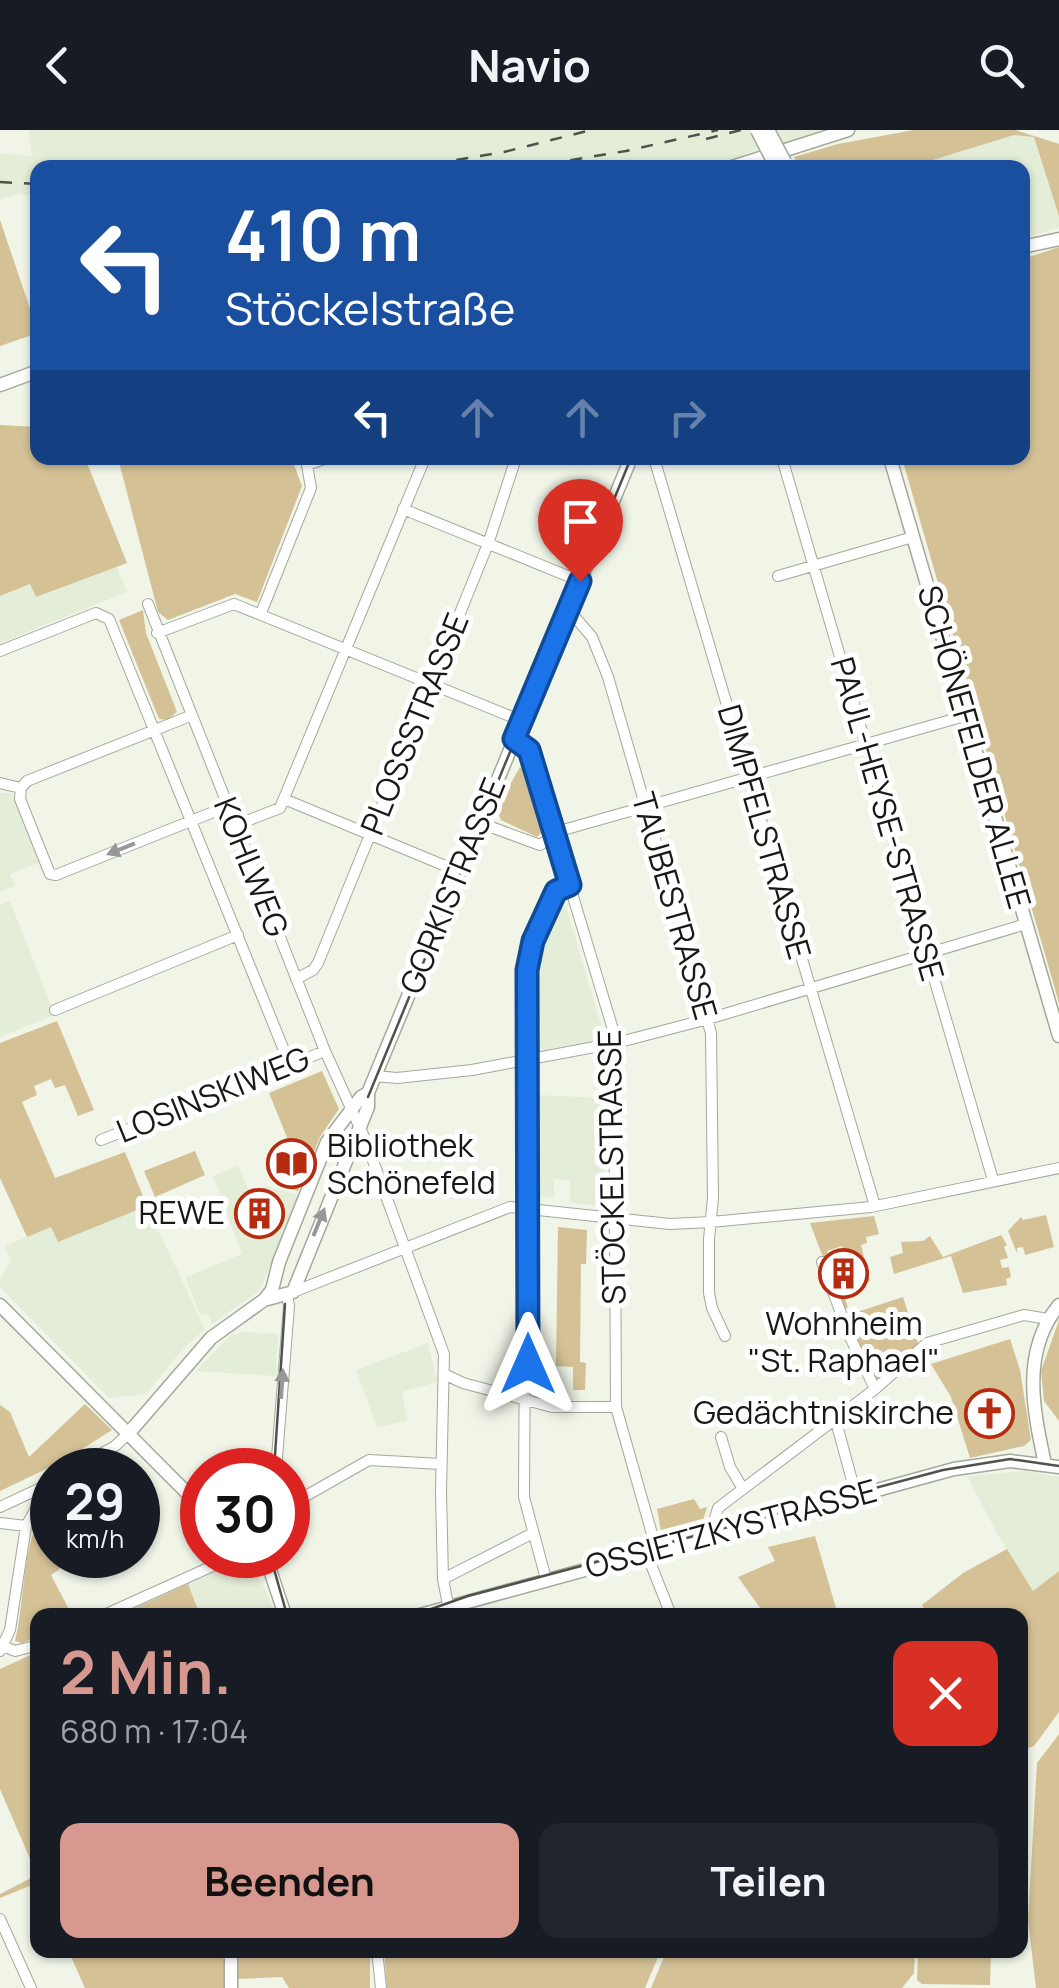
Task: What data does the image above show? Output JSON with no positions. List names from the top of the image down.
{
  "streets": {
    "main road": ["SCHÖNEFELDER ALLEE", "GORKISTRASSE", "OSSIETZKYSTRASSE"],
    "street": [
      "PLOSSSTRASSE",
      "PAUL-HEYSE-STRASSE",
      "DIMPFELSTRASSE",
      "KOHLWEG",
      "TAUBESTRASSE",
      "LOSINSKIWEG",
      "STÖCKELSTRASSE"
    ]
  },
  "crossings": [
    ["PLOSSSTRASSE", "KOHLWEG"],
    ["KOHLWEG", "GORKISTRASSE"],
    ["KOHLWEG", "LOSINSKIWEG"],
    ["KOHLWEG", "OSSIETZKYSTRASSE"],
    ["GORKISTRASSE", "TAUBESTRASSE"],
    ["GORKISTRASSE", "STÖCKELSTRASSE"],
    ["STÖCKELSTRASSE", "OSSIETZKYSTRASSE"]
  ],
  "places": {
    "library": ["Bibliothek Schönefeld"],
    "building": ["REWE", "Wohnheim \"St. Raphael\""],
    "church": ["Gedächtniskirche"]
  },
  "page": {
    "header": "Navio",
    "turn": ["410 m", "Stöckelstraße"],
    "speed": "29 km/h",
    "limit": "30",
    "heading": ["2 Min.", "680 m · 17:04"],
    "buttons": ["Beenden", "Teilen"]
  }
}
